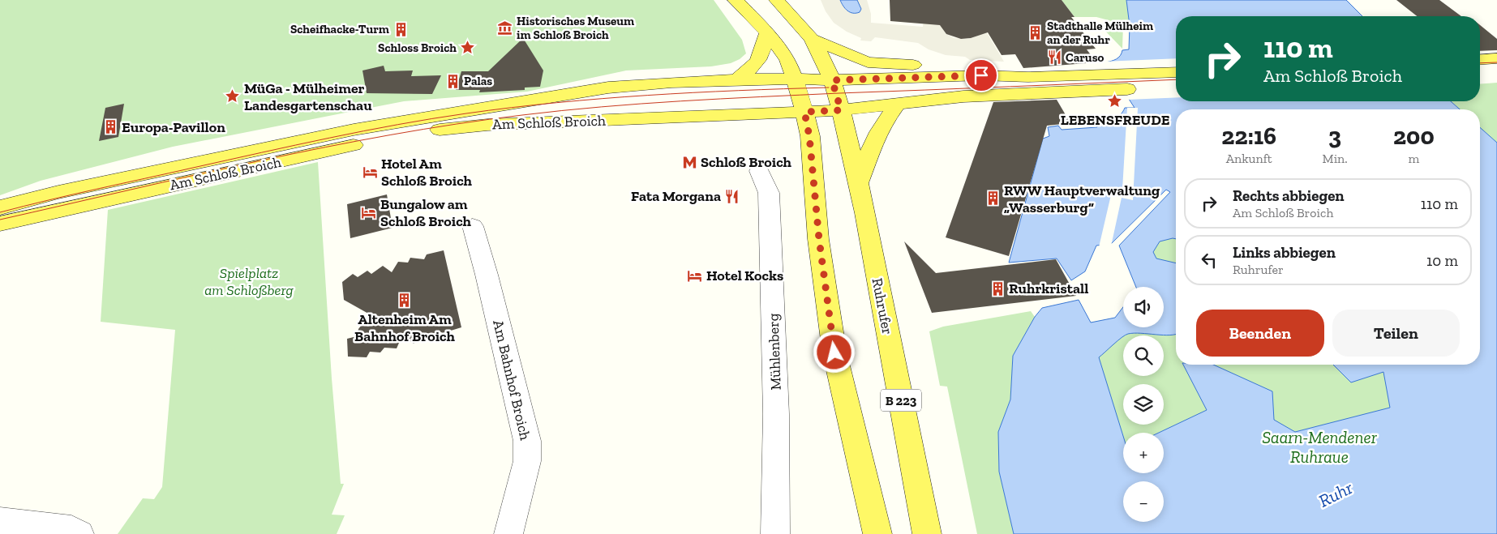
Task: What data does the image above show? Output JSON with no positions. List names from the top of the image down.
{
  "streets": {
    "main road": ["Am Schloß Broich", "Ruhrufer", "B 223"],
    "street": ["Mühlenberg", "Am Bahnhof Broich"]
  },
  "crossings": [
    ["Am Schloß Broich", "Ruhrufer"],
    ["Am Schloß Broich", "B 223"],
    ["Ruhrufer", "B 223"]
  ],
  "water": ["Ruhr"],
  "parks": ["Spielplatz am Schloßberg", "Saarn-Mendener Ruhraue"],
  "places": {
    "museum": ["Historisches Museum im Schloß Broich"],
    "building": [
      "Scheifhacke-Turm",
      "Stadthalle Mülheim an der Ruhr",
      "Palas",
      "Europa-Pavillon",
      "RWW Hauptverwaltung „Wasserburg“",
      "Ruhrkristall",
      "Altenheim Am Bahnhof Broich"
    ],
    "place": ["Schloss Broich", "MüGa - Mülheimer Landesgartenschau", "LEBENSFREUDE"],
    "restaurant": ["Caruso", "Fata Morgana"],
    "metro station": ["Schloß Broich"],
    "hotel": ["Hotel Am Schloß Broich", "Bungalow am Schloß Broich", "Hotel Kocks"]
  },
  "page": {
    "turn": ["110 m", "Am Schloß Broich"],
    "eta": [
      "22:16",
      "Ankunft",
      "3",
      "Min.",
      "200",
      "m"
    ],
    "list": [
      {
        "name": "Rechts abbiegen",
        "note": "Am Schloß Broich",
        "value": "110 m"
      },
      {
        "name": "Links abbiegen",
        "note": "Ruhrufer",
        "value": "10 m"
      }
    ],
    "map_buttons": ["+", "−"],
    "buttons": ["Beenden", "Teilen"]
  }
}
